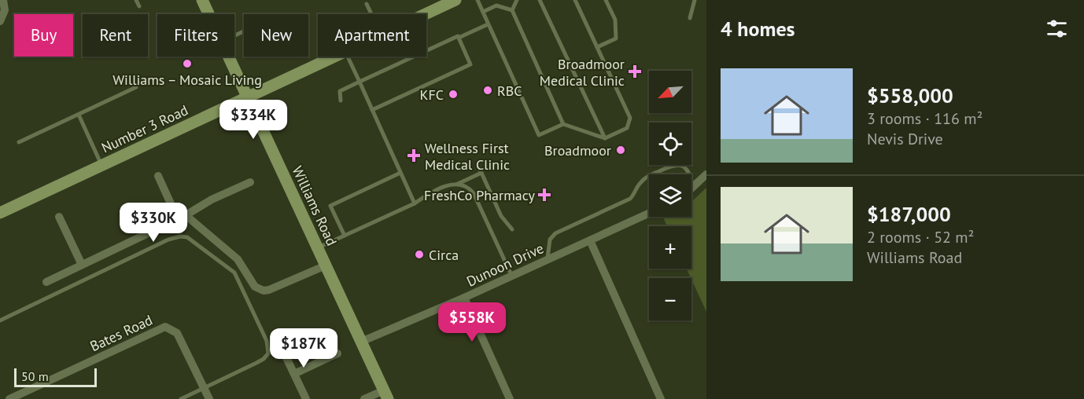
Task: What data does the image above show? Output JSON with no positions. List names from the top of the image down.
{
  "streets": {
    "main road": ["Number 3 Road", "Williams Road"],
    "street": ["Dunoon Drive", "Bates Road"]
  },
  "crossings": [
    ["Number 3 Road", "Williams Road"],
    ["Williams Road", "Dunoon Drive"]
  ],
  "places": {
    "other": [
      "Williams – Mosaic Living",
      "RBC",
      "KFC",
      "Broadmoor",
      "Circa"
    ],
    "health": ["Broadmoor Medical Clinic", "Wellness First Medical Clinic", "FreshCo Pharmacy"]
  },
  "scale_bar": "50 m",
  "north": "bottom left",
  "page": {
    "heading": "4 homes",
    "chip": [
      "Buy",
      "Rent",
      "Filters",
      "New",
      "Apartment"
    ],
    "list": [
      {
        "name": "$558,000",
        "note": "3 rooms · 116 m² · Nevis Drive"
      },
      {
        "name": "$187,000",
        "note": "2 rooms · 52 m² · Williams Road"
      }
    ],
    "map_buttons": ["+", "−"],
    "price": [
      "$334K",
      "$330K",
      "$558K",
      "$187K"
    ],
    "scale": "50 m"
  }
}
